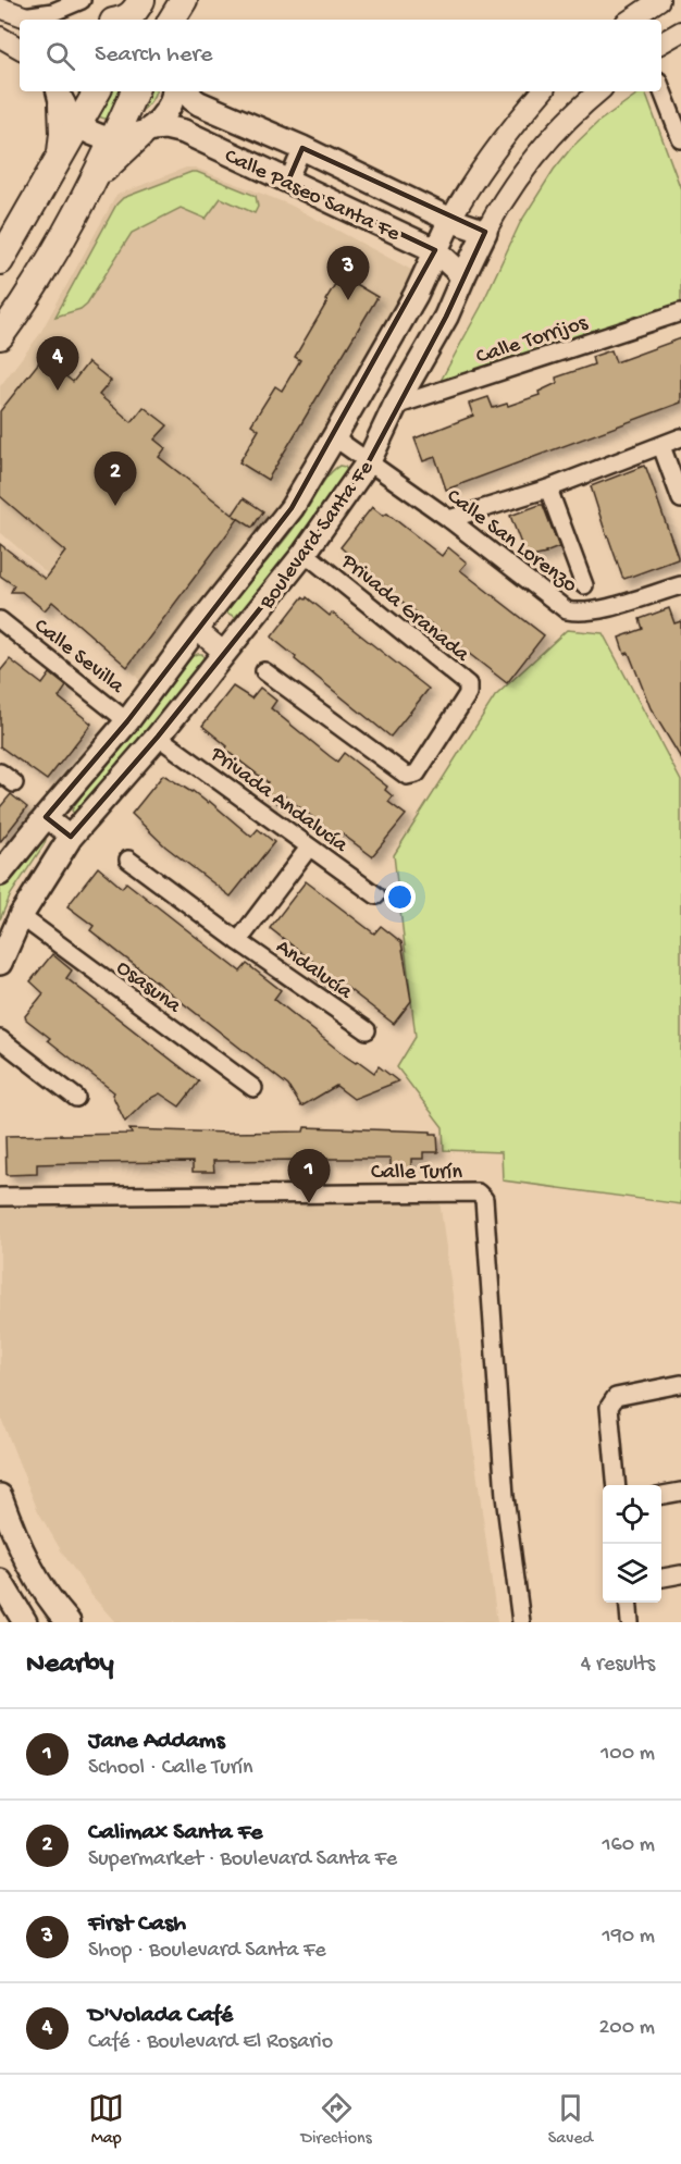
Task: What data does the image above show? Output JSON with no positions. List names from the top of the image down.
{
  "streets": {
    "main road": ["Calle Paseo Santa Fe", "Boulevard Santa Fe"],
    "street": [
      "Calle Torrijos",
      "Calle San Lorenzo",
      "Privada Granada",
      "Calle Sevilla",
      "Privada Andalucía",
      "Andalucía",
      "Osasuna",
      "Calle Turín"
    ]
  },
  "crossings": [
    ["Calle Paseo Santa Fe", "Boulevard Santa Fe"],
    ["Calle Torrijos", "Boulevard Santa Fe"],
    ["Boulevard Santa Fe", "Calle San Lorenzo"],
    ["Boulevard Santa Fe", "Privada Granada"],
    ["Boulevard Santa Fe", "Calle Sevilla"],
    ["Boulevard Santa Fe", "Privada Andalucía"],
    ["Boulevard Santa Fe", "Osasuna"]
  ],
  "page": {
    "search": "Search here",
    "pins": [
      "3",
      "4",
      "2",
      "1"
    ],
    "heading": ["Nearby", "4 results"],
    "list": [
      {
        "mark": "1",
        "name": "Jane Addams",
        "note": "School · Calle Turín",
        "value": "100 m"
      },
      {
        "mark": "2",
        "name": "Calimax Santa Fe",
        "note": "Supermarket · Boulevard Santa Fe",
        "value": "160 m"
      },
      {
        "mark": "3",
        "name": "First Cash",
        "note": "Shop · Boulevard Santa Fe",
        "value": "190 m"
      },
      {
        "mark": "4",
        "name": "D'Volada Café",
        "note": "Café · Boulevard El Rosario",
        "value": "200 m"
      }
    ],
    "nav": ["Map", "Directions", "Saved"]
  }
}
